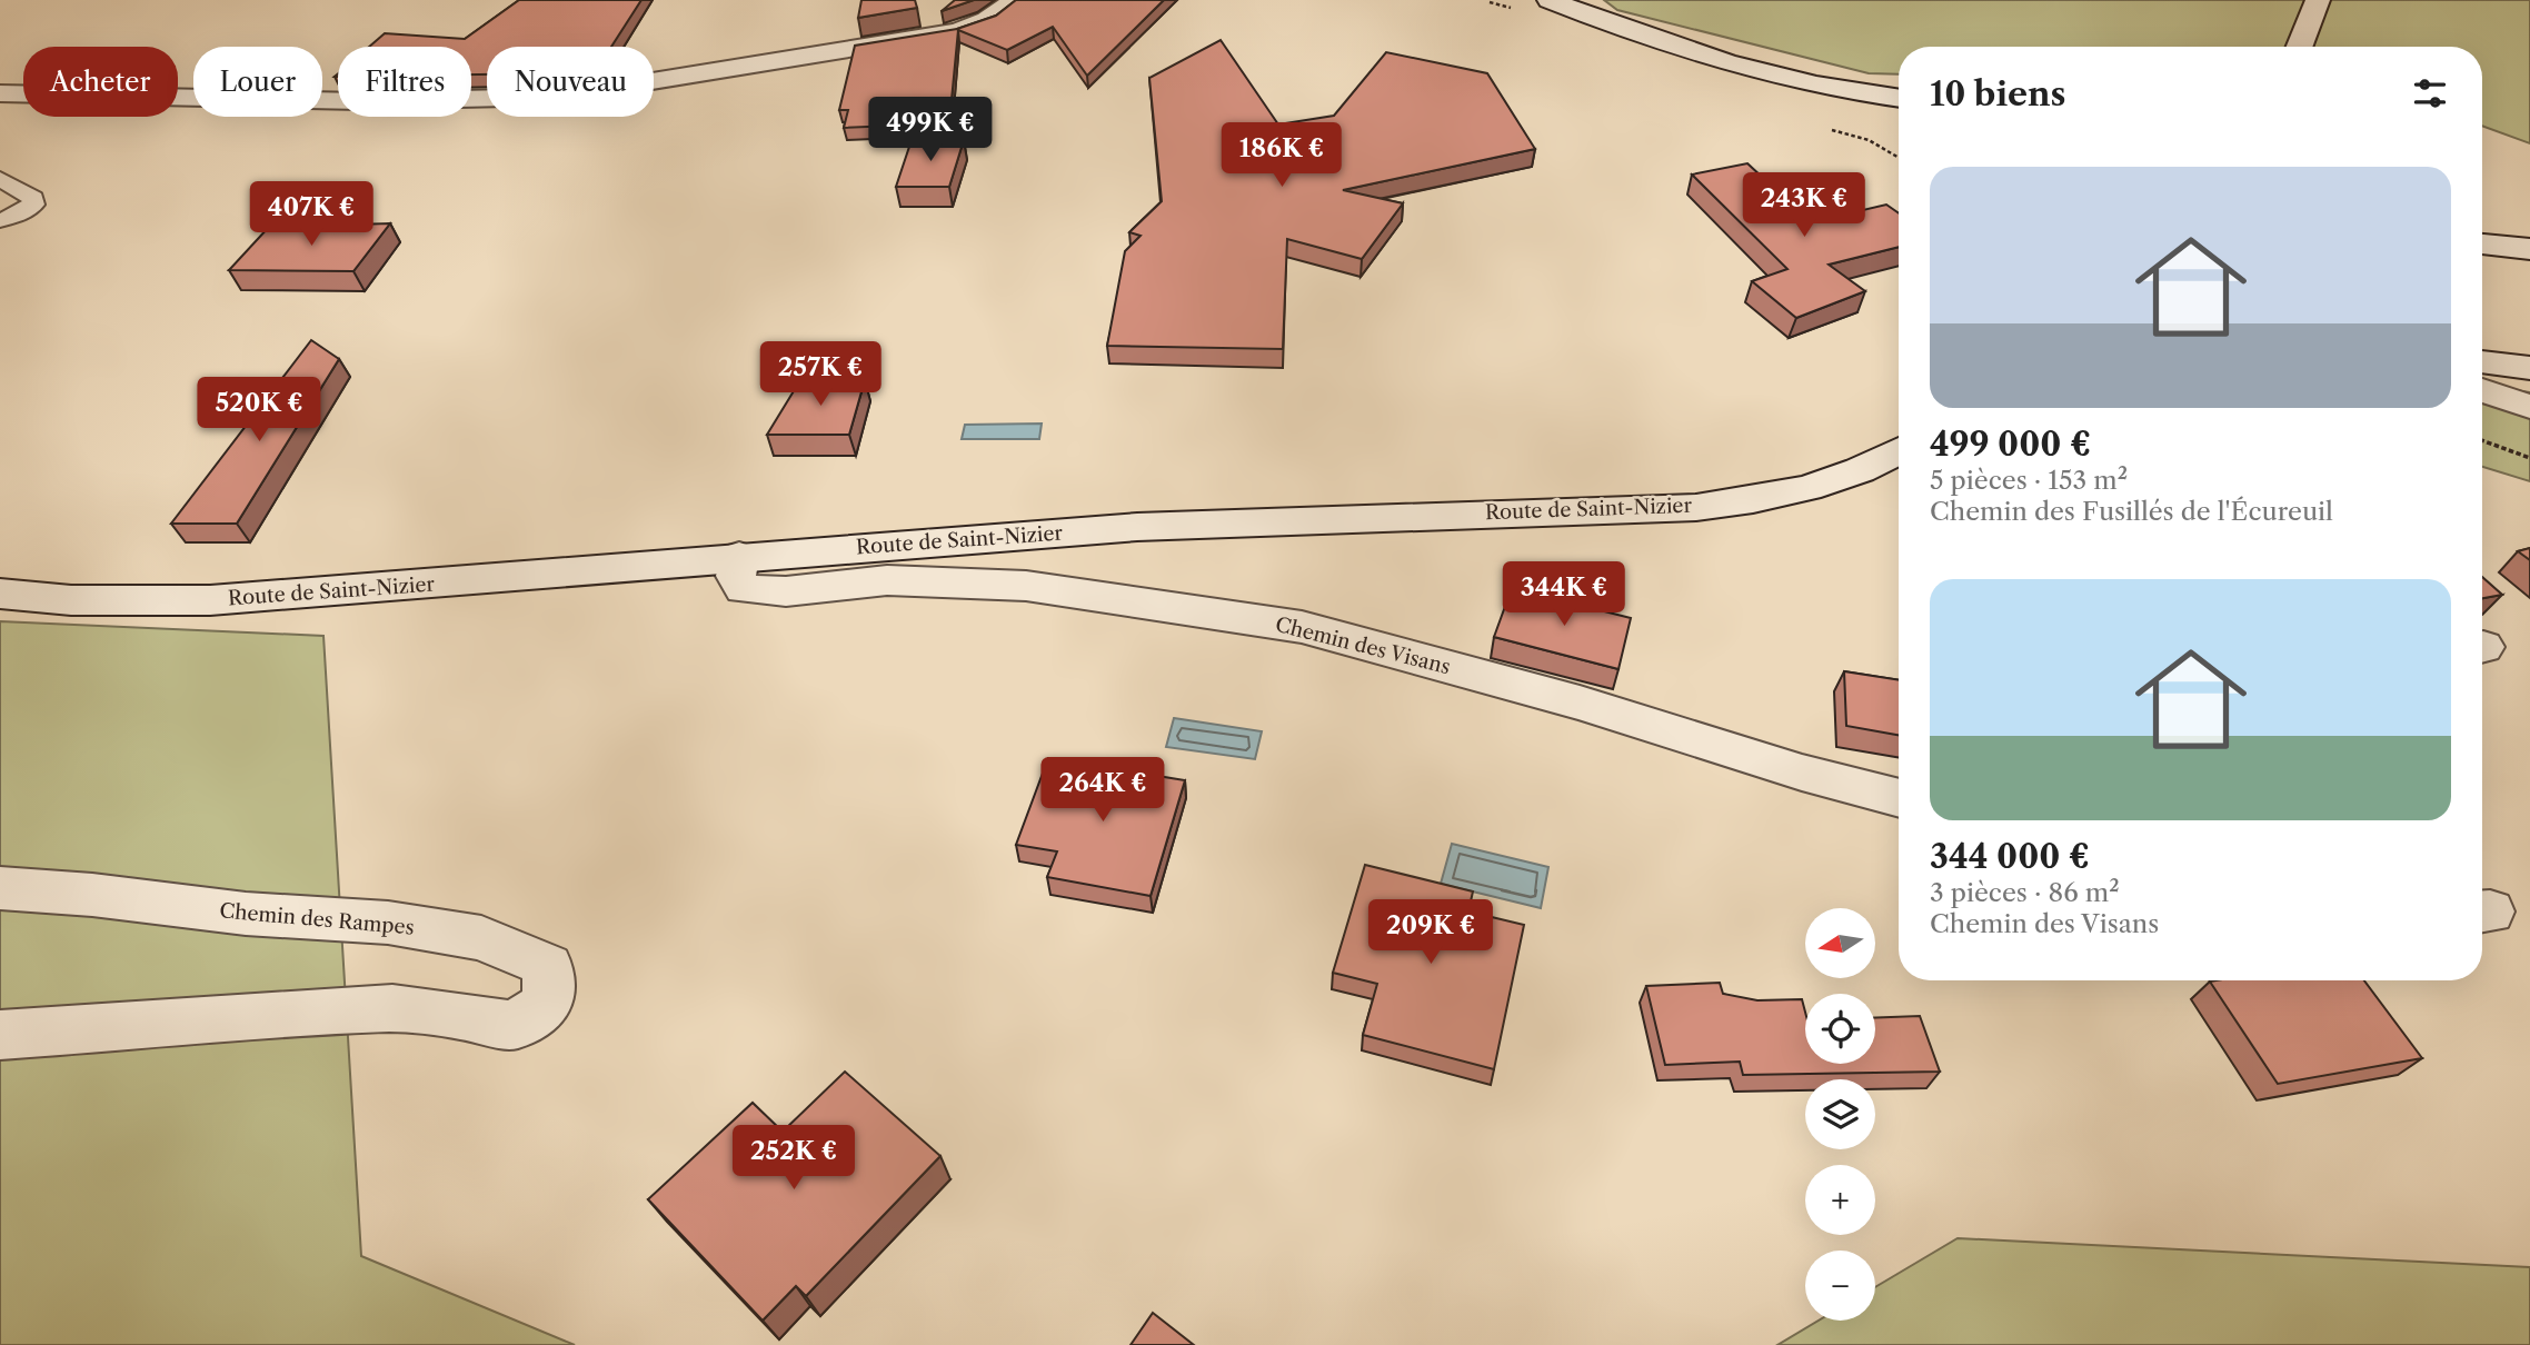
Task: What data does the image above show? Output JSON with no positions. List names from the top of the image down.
{
  "streets": {
    "street": ["Route de Saint-Nizier", "Chemin des Visans", "Chemin des Rampes"]
  },
  "crossings": [
    ["Route de Saint-Nizier", "Chemin des Visans"]
  ],
  "north": "left",
  "page": {
    "chip": [
      "Acheter",
      "Louer",
      "Filtres",
      "Nouveau"
    ],
    "heading": "10 biens",
    "price": [
      "499K €",
      "186K €",
      "243K €",
      "407K €",
      "257K €",
      "520K €",
      "344K €",
      "264K €",
      "209K €",
      "252K €"
    ],
    "list": [
      {
        "name": "499 000 €",
        "note": "5 pièces · 153 m² · Chemin des Fusillés de l'Écureuil"
      },
      {
        "name": "344 000 €",
        "note": "3 pièces · 86 m² · Chemin des Visans"
      }
    ],
    "map_buttons": ["+", "−"]
  }
}
